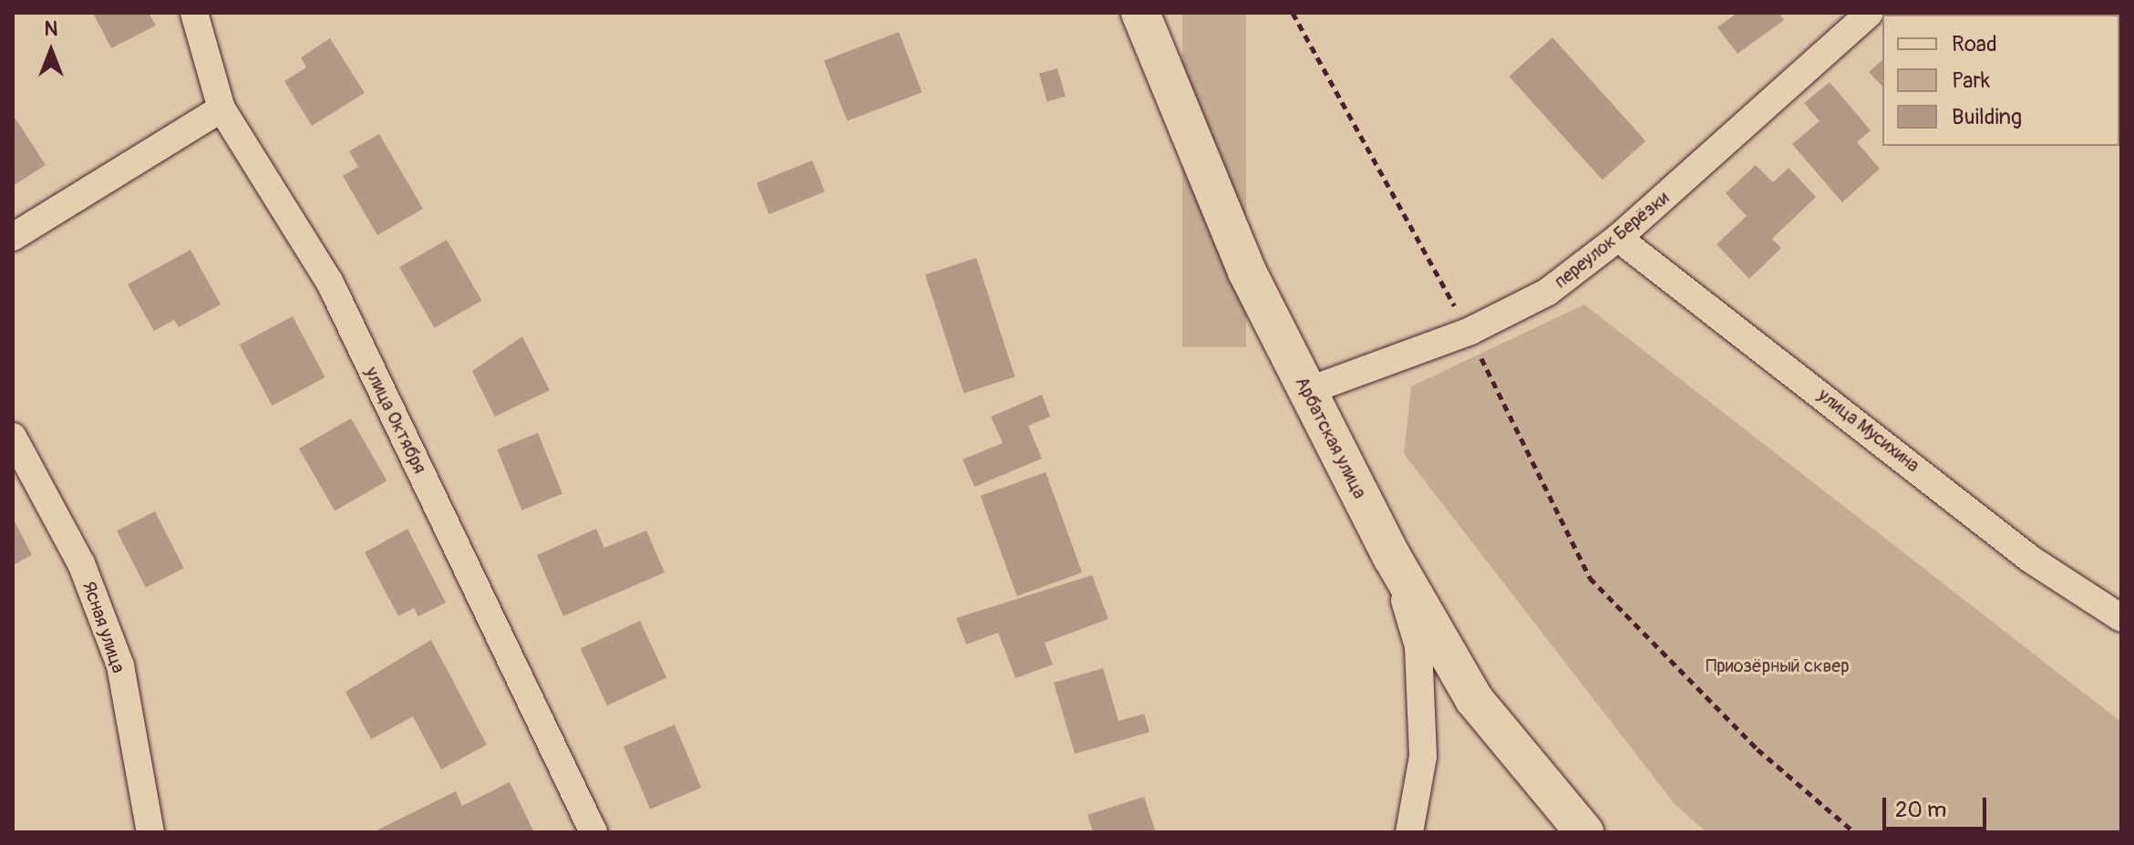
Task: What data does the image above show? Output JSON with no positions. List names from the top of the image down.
{
  "streets": {
    "main road": ["Арбатская улица"],
    "street": [
      "переулок Берёзки",
      "улица Октября",
      "улица Мусихина",
      "Ясная улица"
    ]
  },
  "crossings": [
    ["переулок Берёзки", "улица Мусихина"],
    ["переулок Берёзки", "Арбатская улица"]
  ],
  "parks": ["Приозёрный сквер"],
  "legend": ["Road", "Park", "Building"],
  "scale_bar": "20 m",
  "north": "top"
}
